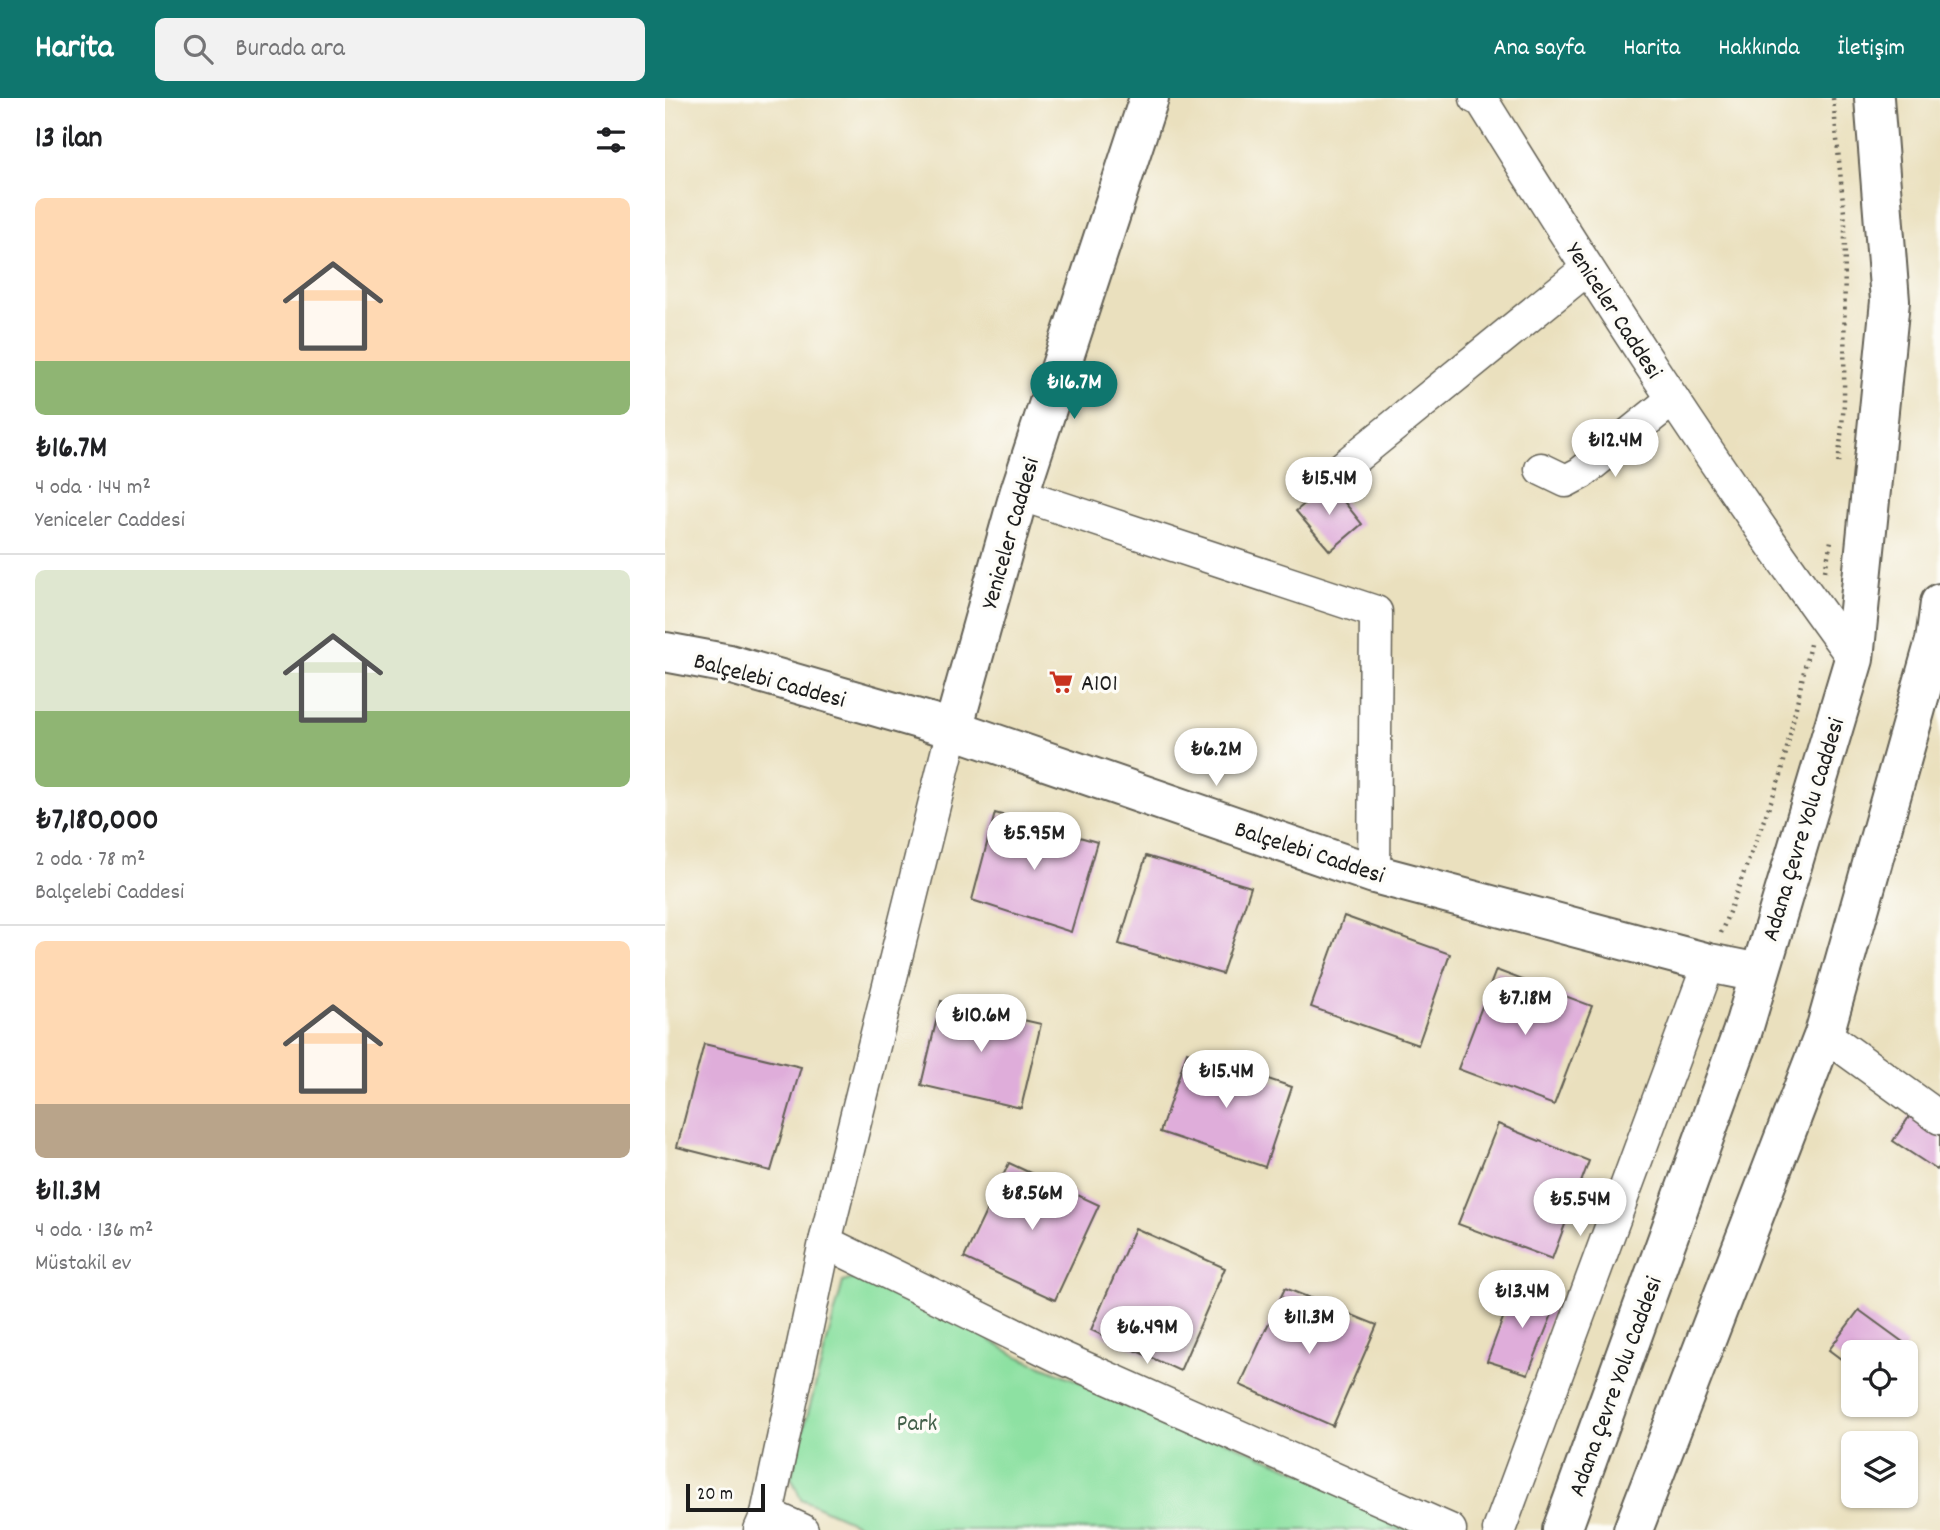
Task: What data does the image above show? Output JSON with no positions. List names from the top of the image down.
{
  "streets": {
    "main road": ["Yeniceler Caddesi", "Balçelebi Caddesi", "Adana Çevre Yolu Caddesi"]
  },
  "crossings": [
    ["Yeniceler Caddesi", "Balçelebi Caddesi"],
    ["Yeniceler Caddesi", "Adana Çevre Yolu Caddesi"],
    ["Balçelebi Caddesi", "Adana Çevre Yolu Caddesi"]
  ],
  "parks": ["Park"],
  "places": {
    "supermarket": ["A101"]
  },
  "scale_bar": "20 m",
  "page": {
    "header": "Harita",
    "search": "Burada ara",
    "nav": [
      "Ana sayfa",
      "Harita",
      "Hakkında",
      "İletişim"
    ],
    "heading": "13 ilan",
    "list": [
      {
        "name": "₺16.7M",
        "note": "4 oda · 144 m² · Yeniceler Caddesi"
      },
      {
        "name": "₺7,180,000",
        "note": "2 oda · 78 m² · Balçelebi Caddesi"
      },
      {
        "name": "₺11.3M",
        "note": "4 oda · 136 m² · Müstakil ev"
      }
    ],
    "price": [
      "₺16.7M",
      "₺12.4M",
      "₺15.4M",
      "₺6.2M",
      "₺5.95M",
      "₺7.18M",
      "₺10.6M",
      "₺15.4M",
      "₺8.56M",
      "₺5.54M",
      "₺13.4M",
      "₺11.3M",
      "₺6.49M"
    ],
    "scale": "20 m"
  }
}
